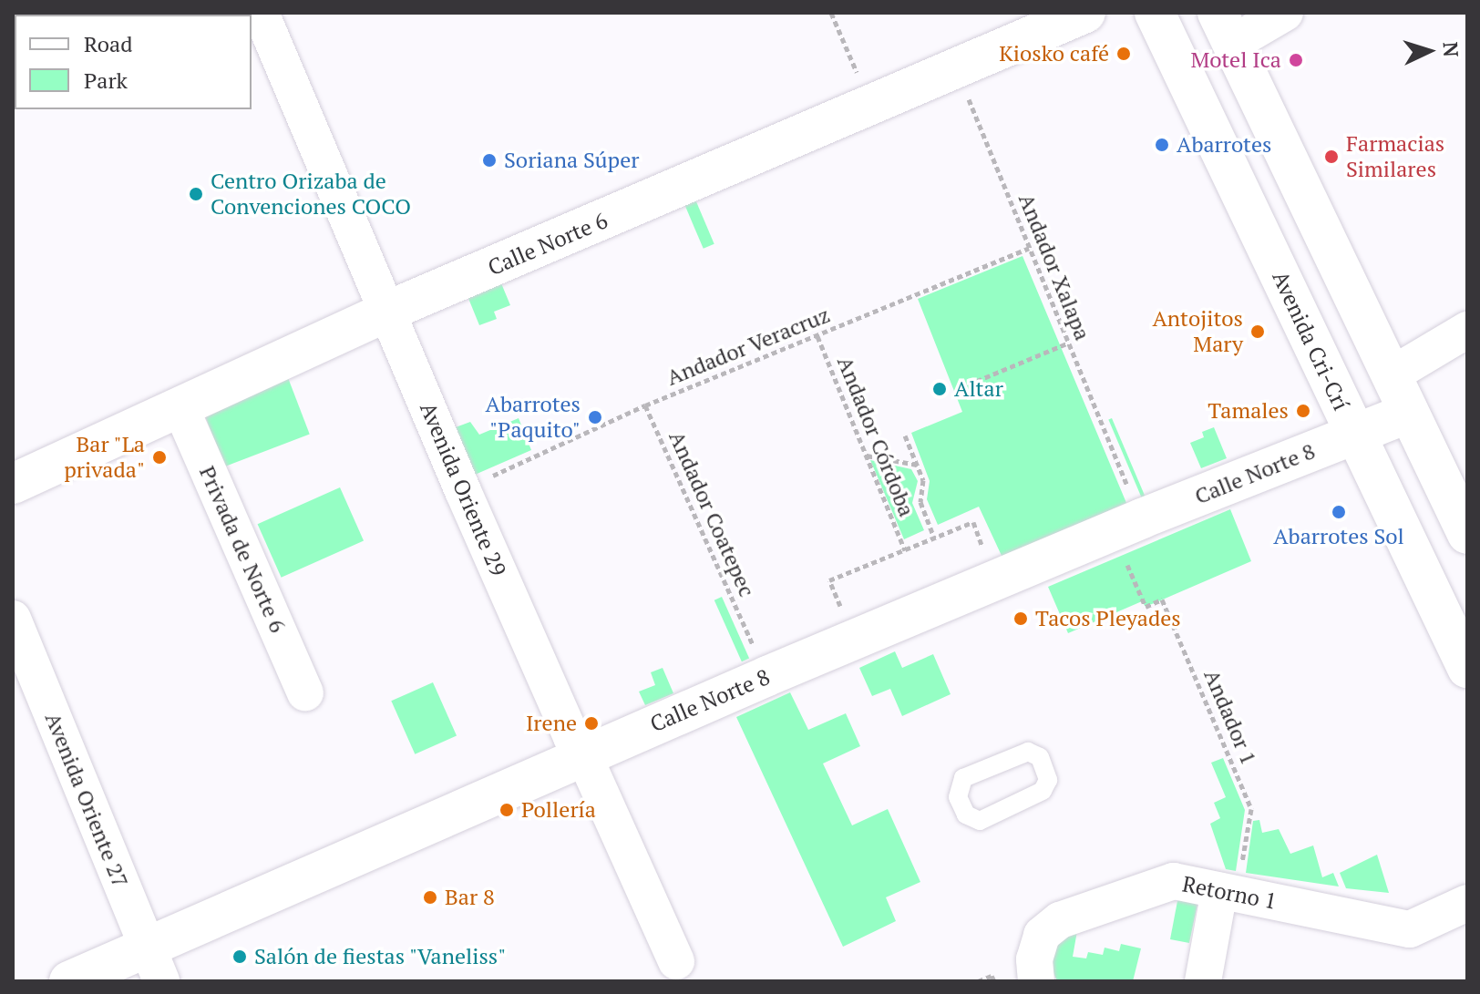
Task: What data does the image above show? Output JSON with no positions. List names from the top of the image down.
{
  "streets": {
    "street": [
      "Calle Norte 6",
      "Avenida Cri-Crí",
      "Calle Norte 8",
      "Avenida Oriente 29",
      "Privada de Norte 6",
      "Avenida Oriente 27",
      "Retorno 1"
    ],
    "path": [
      "Andador Xalapa",
      "Andador Veracruz",
      "Andador Córdoba",
      "Andador Coatepec",
      "Andador 1"
    ]
  },
  "crossings": [
    ["Calle Norte 6", "Andador Xalapa"],
    ["Calle Norte 6", "Avenida Oriente 29"],
    ["Calle Norte 6", "Privada de Norte 6"],
    ["Andador Xalapa", "Andador Veracruz"],
    ["Avenida Cri-Crí", "Calle Norte 8"],
    ["Andador Veracruz", "Andador Córdoba"],
    ["Andador Veracruz", "Andador Coatepec"],
    ["Calle Norte 8", "Avenida Oriente 29"],
    ["Calle Norte 8", "Avenida Oriente 27"]
  ],
  "places": [
    "Kiosko café",
    "Motel Ica",
    "Abarrotes",
    "Farmacias Similares",
    "Soriana Súper",
    "Centro Orizaba de Convenciones COCO",
    "Antojitos Mary",
    "Altar",
    "Tamales",
    "Abarrotes \"Paquito\"",
    "Bar \"La privada\"",
    "Abarrotes Sol",
    "Tacos Pleyades",
    "Irene",
    "Pollería",
    "Bar 8",
    "Salón de fiestas \"Vaneliss\""
  ],
  "legend": ["Road", "Park"],
  "north": "right"
}
